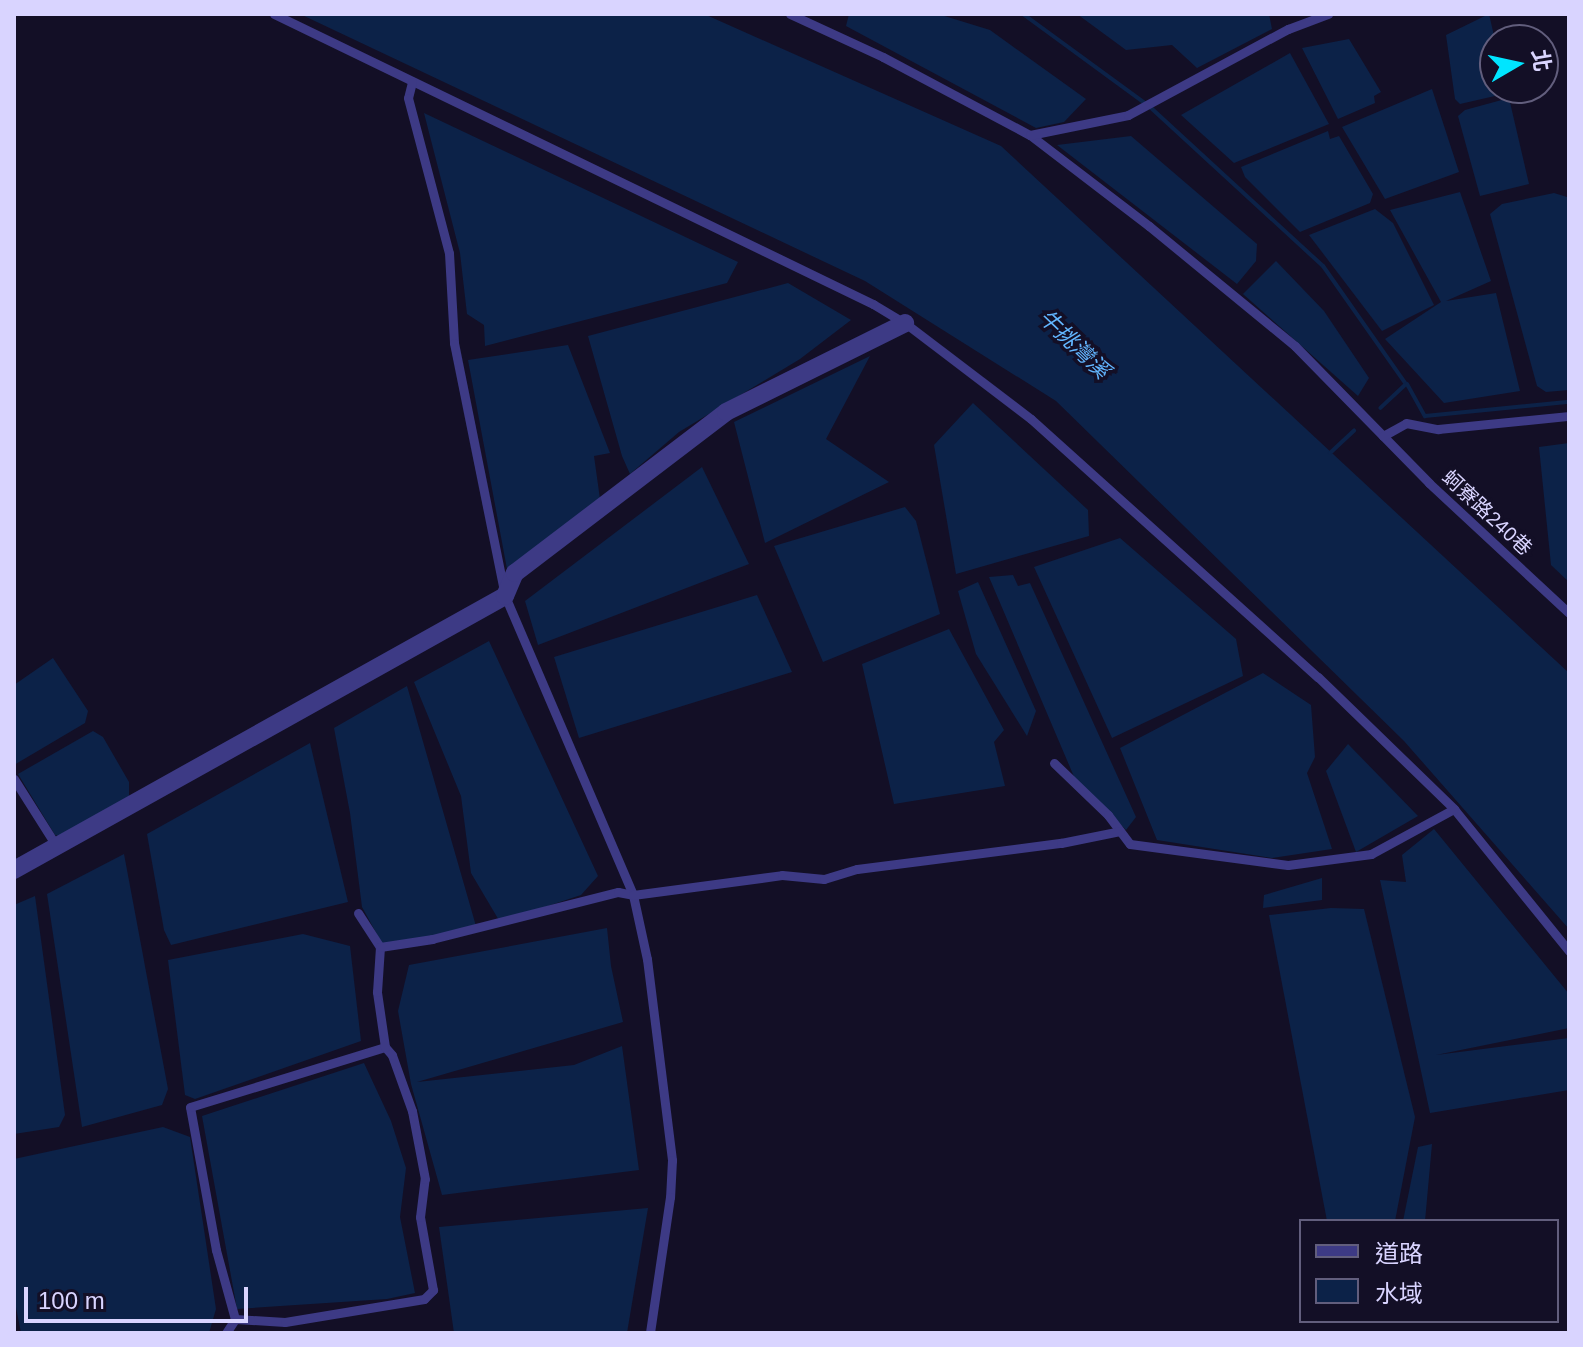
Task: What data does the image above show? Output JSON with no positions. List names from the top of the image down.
{
  "streets": {
    "lane": ["蚵寮路240巷"]
  },
  "water": ["牛挑灣溪"],
  "legend": ["道路", "水域"],
  "scale_bar": "100 m",
  "north": "right"
}
